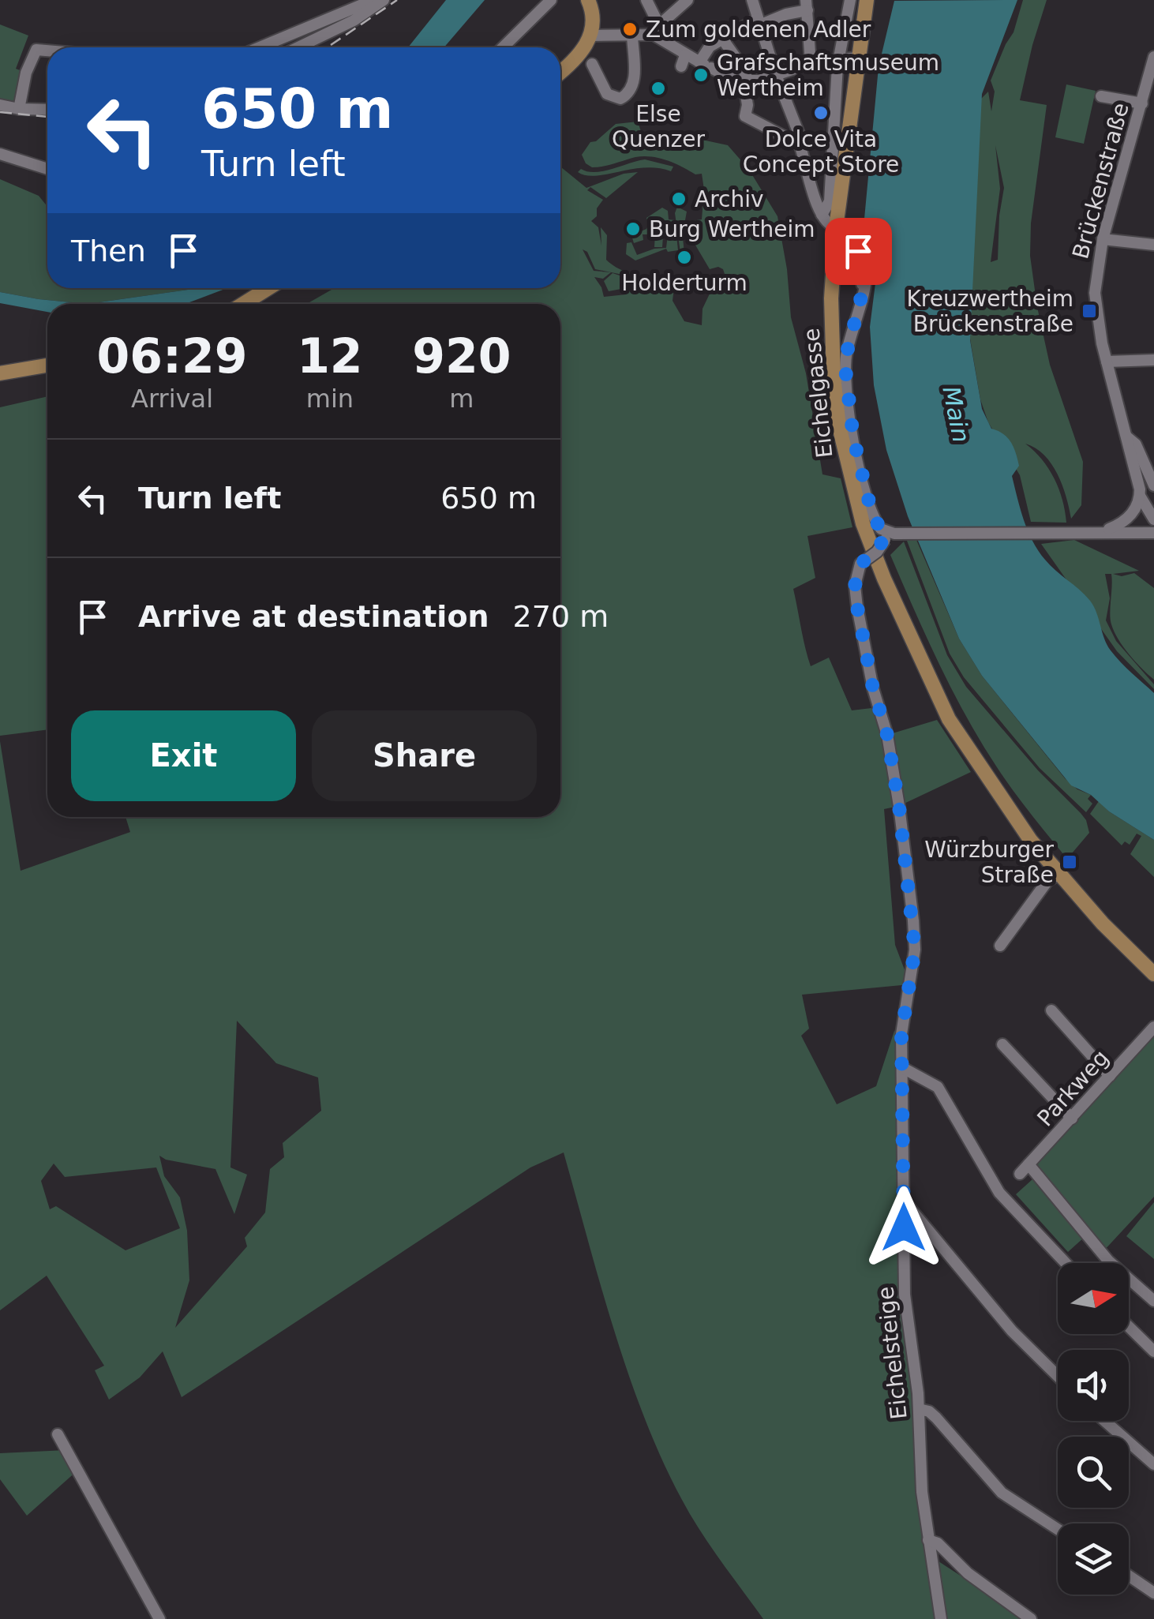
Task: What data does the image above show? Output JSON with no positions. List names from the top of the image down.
{
  "streets": {
    "main road": ["Eichelgasse"],
    "street": ["Brückenstraße", "Parkweg", "Eichelsteige"]
  },
  "crossings": [
    ["Eichelgasse", "Eichelsteige"]
  ],
  "water": ["Main"],
  "places": {
    "other": [
      "Zum goldenen Adler",
      "Grafschaftsmuseum Wertheim",
      "Else Quenzer",
      "Dolce Vita Concept Store",
      "Archiv",
      "Burg Wertheim",
      "Holderturm"
    ],
    "transit": ["Kreuzwertheim Brückenstraße", "Würzburger Straße"]
  },
  "north": "right",
  "page": {
    "turn": ["650 m", "Turn left"],
    "then": "Then",
    "eta": [
      "06:29",
      "Arrival",
      "12",
      "min",
      "920",
      "m"
    ],
    "list": [
      {
        "name": "Turn left",
        "value": "650 m"
      },
      {
        "name": "Arrive at destination",
        "value": "270 m"
      }
    ],
    "buttons": ["Exit", "Share"]
  }
}
